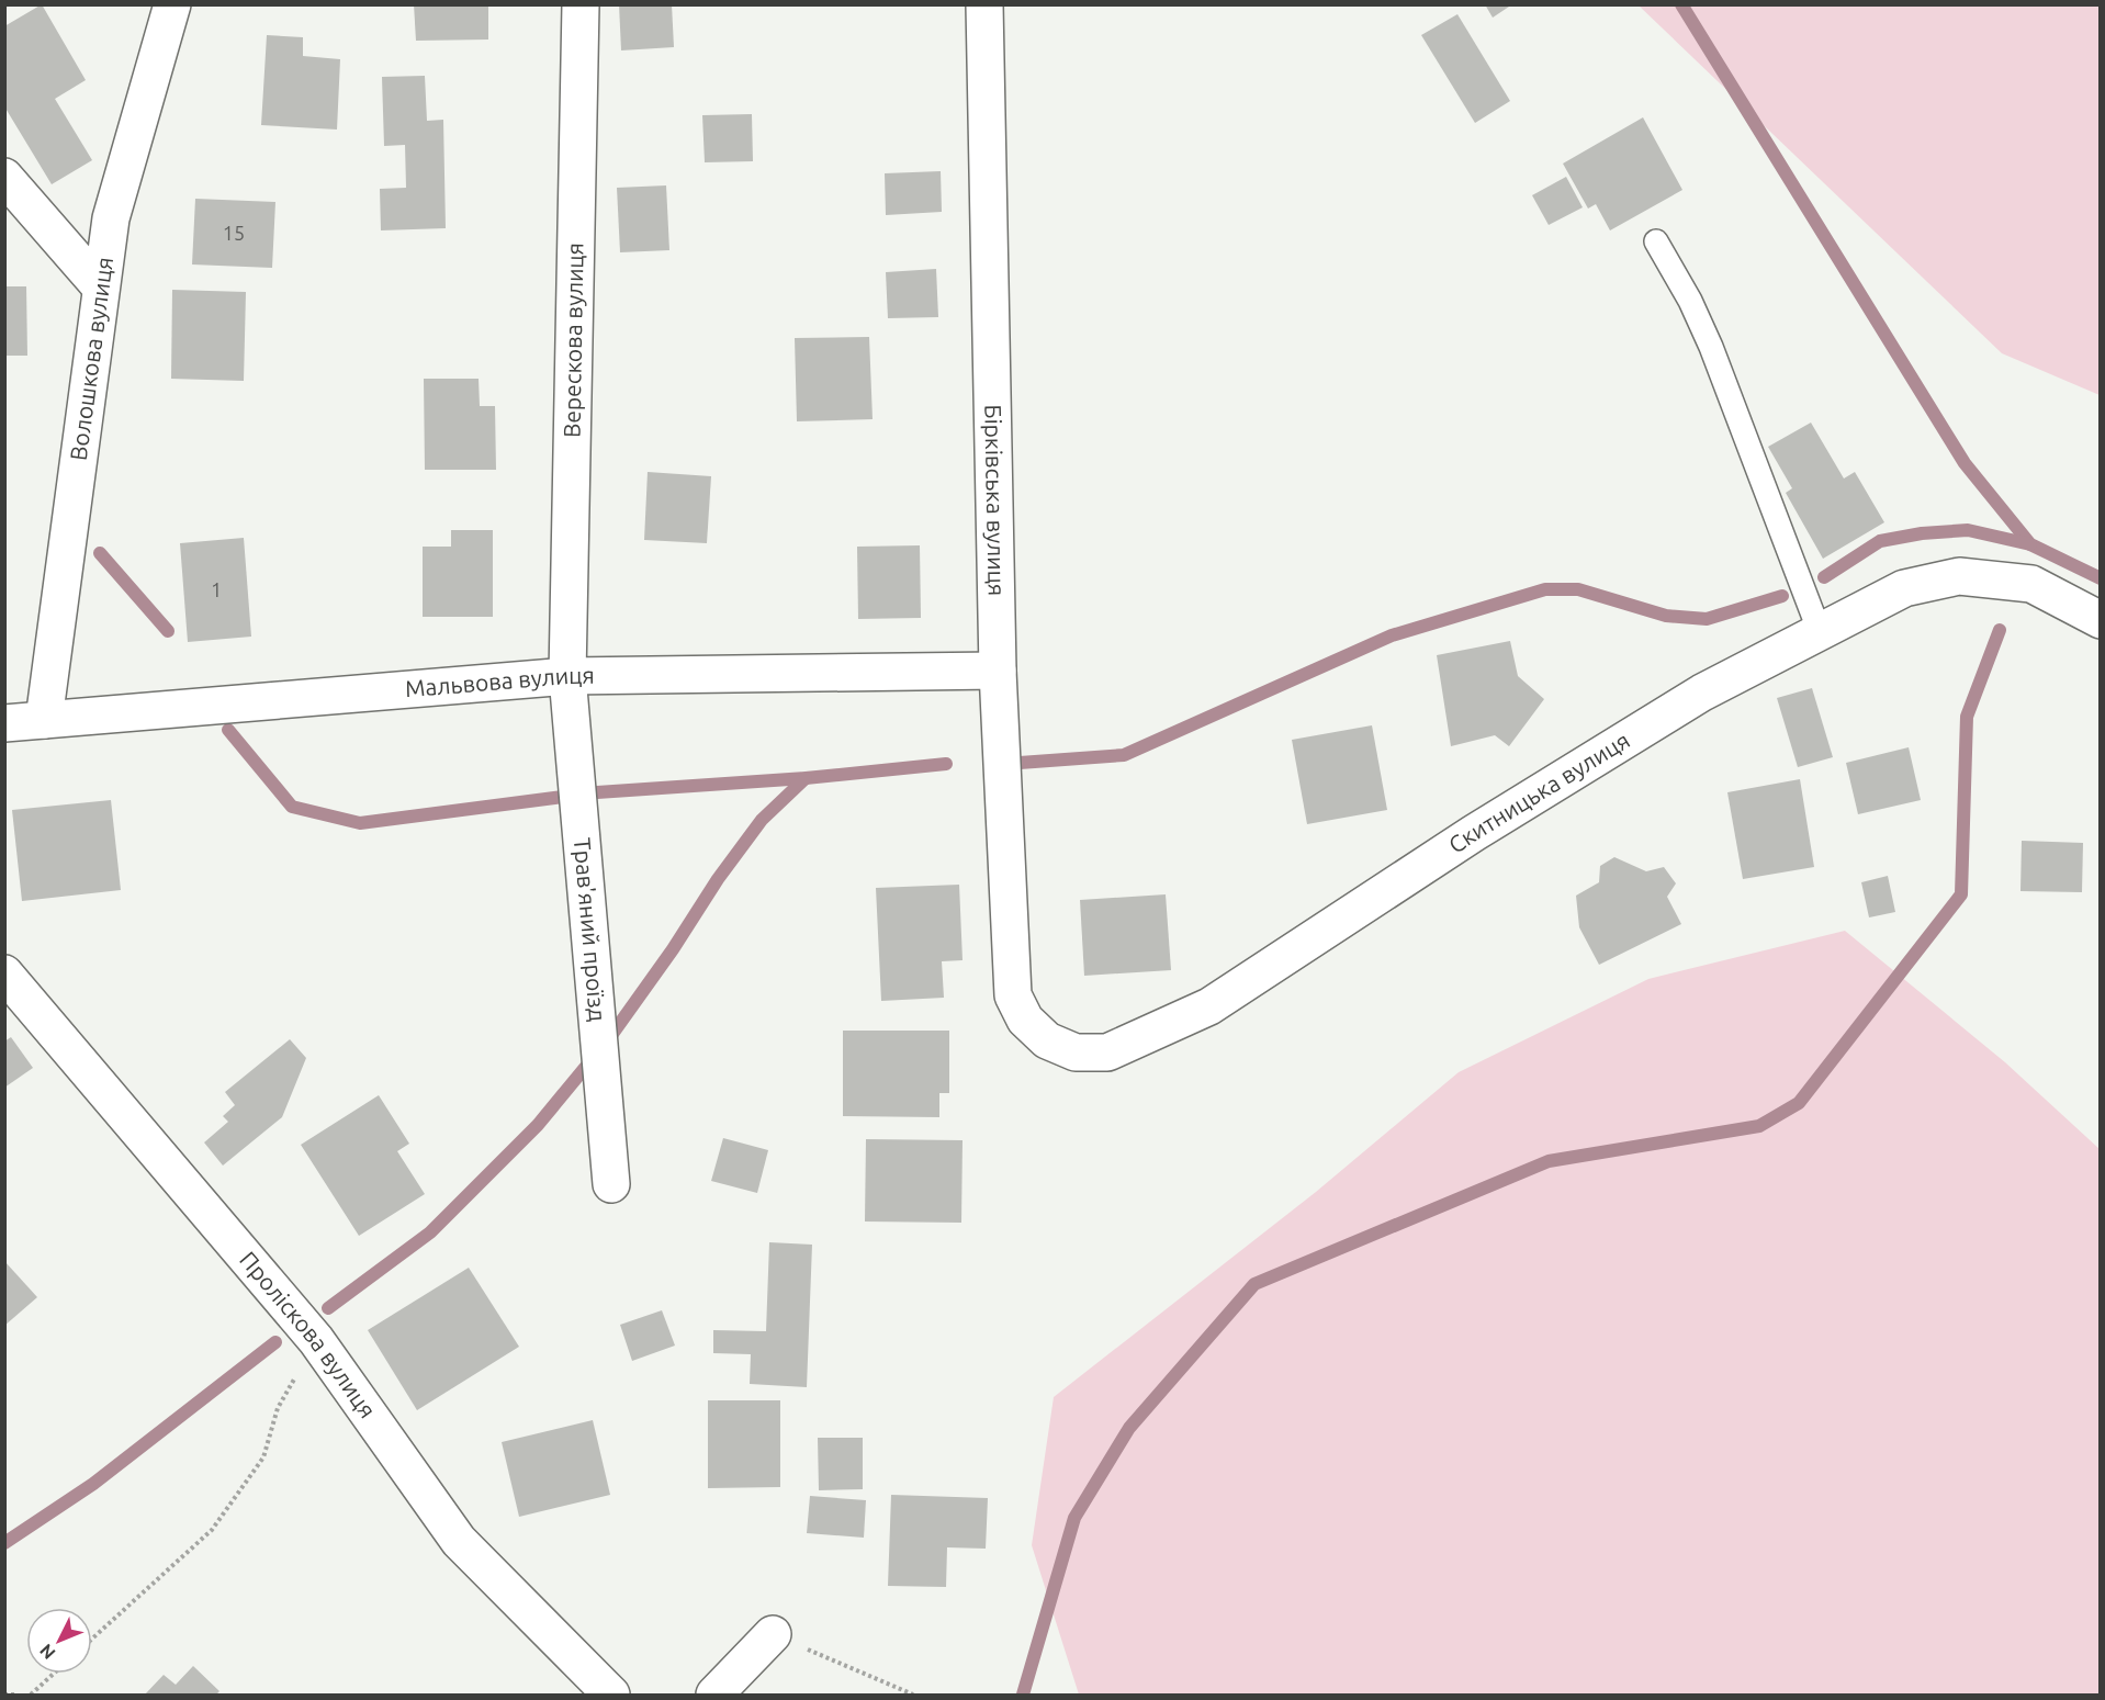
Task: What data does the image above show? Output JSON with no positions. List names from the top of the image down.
{
  "streets": {
    "street": [
      "Верескова вулиця",
      "Волошкова вулиця",
      "Бірківська вулиця",
      "Мальвова вулиця",
      "Скитницька вулиця",
      "Трав'яний проїзд",
      "Проліскова вулиця"
    ]
  },
  "crossings": [
    ["Верескова вулиця", "Мальвова вулиця"],
    ["Верескова вулиця", "Трав'яний проїзд"],
    ["Волошкова вулиця", "Мальвова вулиця"],
    ["Бірківська вулиця", "Мальвова вулиця"],
    ["Бірківська вулиця", "Скитницька вулиця"],
    ["Мальвова вулиця", "Трав'яний проїзд"]
  ],
  "house_numbers": ["15", "1"],
  "north": "bottom left"
}
